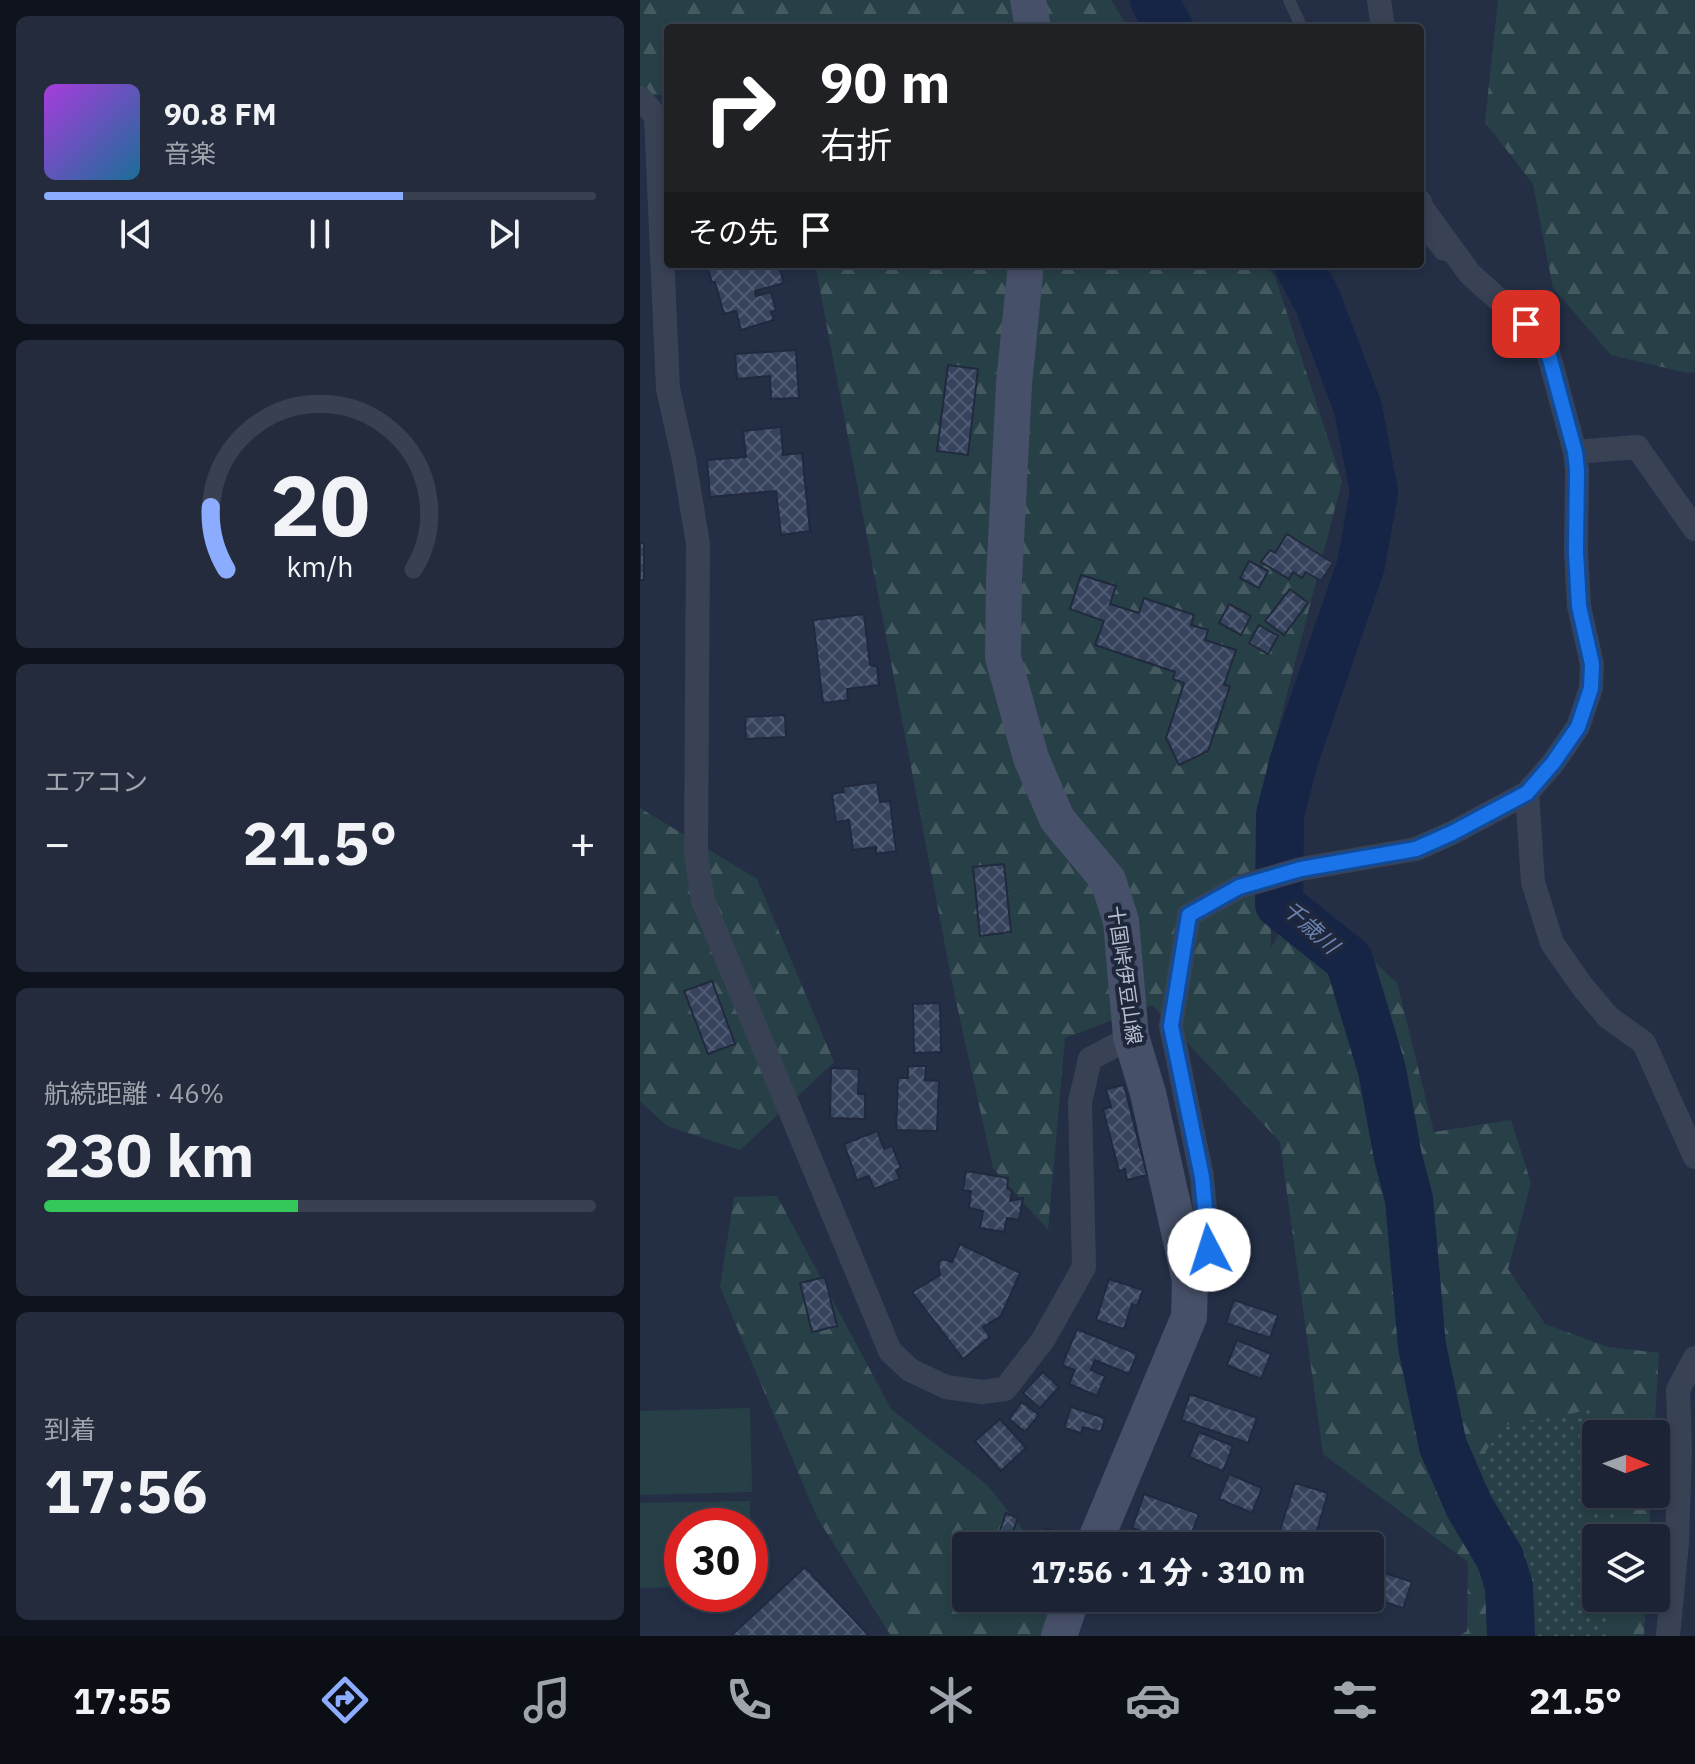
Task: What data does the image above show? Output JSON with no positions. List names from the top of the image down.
{
  "streets": {
    "main road": ["十国峠伊豆山線"]
  },
  "water": ["千歳川"],
  "north": "right",
  "page": {
    "turn": ["90 m", "右折"],
    "song": ["90.8 FM", "音楽"],
    "then": "その先",
    "tile": [
      "エアコン",
      ["航続距離 · 46%", "230 km"],
      ["到着", "17:56"]
    ],
    "heat": ["−", "21.5°", "+"],
    "limit": "30",
    "trip": "17:56 · 1 分 · 310 m",
    "tabs": ["17:55", "21.5°"],
    "gauge": ["20", "km/h"]
  }
}
